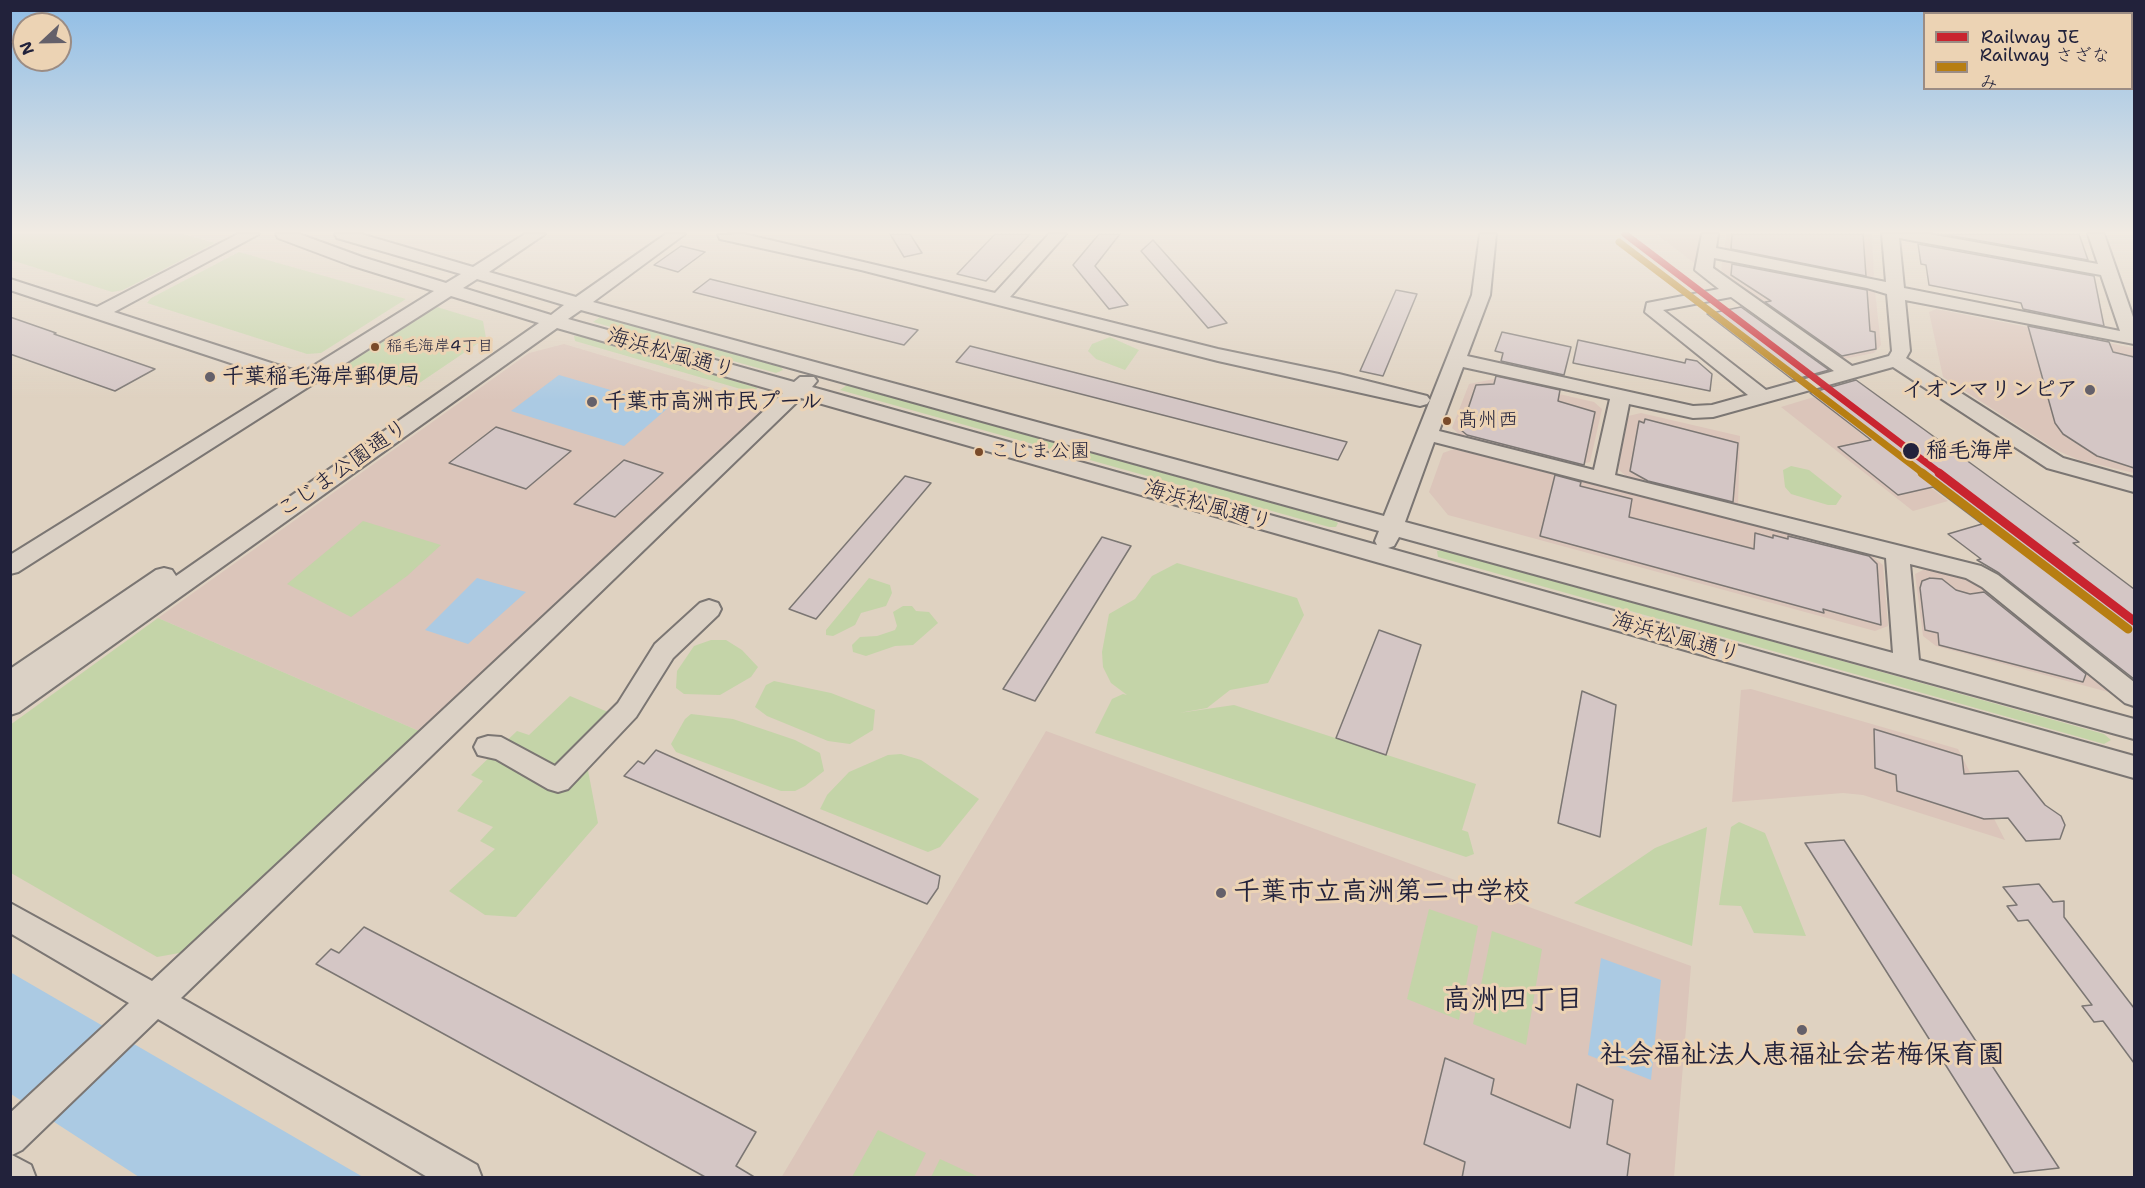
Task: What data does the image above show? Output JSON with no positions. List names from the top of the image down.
{
  "streets": {
    "street": ["海浜松風通り", "こじま公園通り"]
  },
  "crossings": [
    ["海浜松風通り", "こじま公園通り"]
  ],
  "districts": ["高洲四丁目"],
  "places": [
    "稲毛海岸4丁目",
    "千葉稲毛海岸郵便局",
    "イオンマリンピア",
    "千葉市高洲市民プール",
    "髙州西",
    "稲毛海岸",
    "こじま公園",
    "千葉市立高洲第二中学校",
    "社会福祉法人恵福祉会若梅保育園"
  ],
  "lines": ["rail line JE", "rail line さざなみ"],
  "legend": ["Railway JE", "Railway さざなみ"],
  "north": "left"
}
